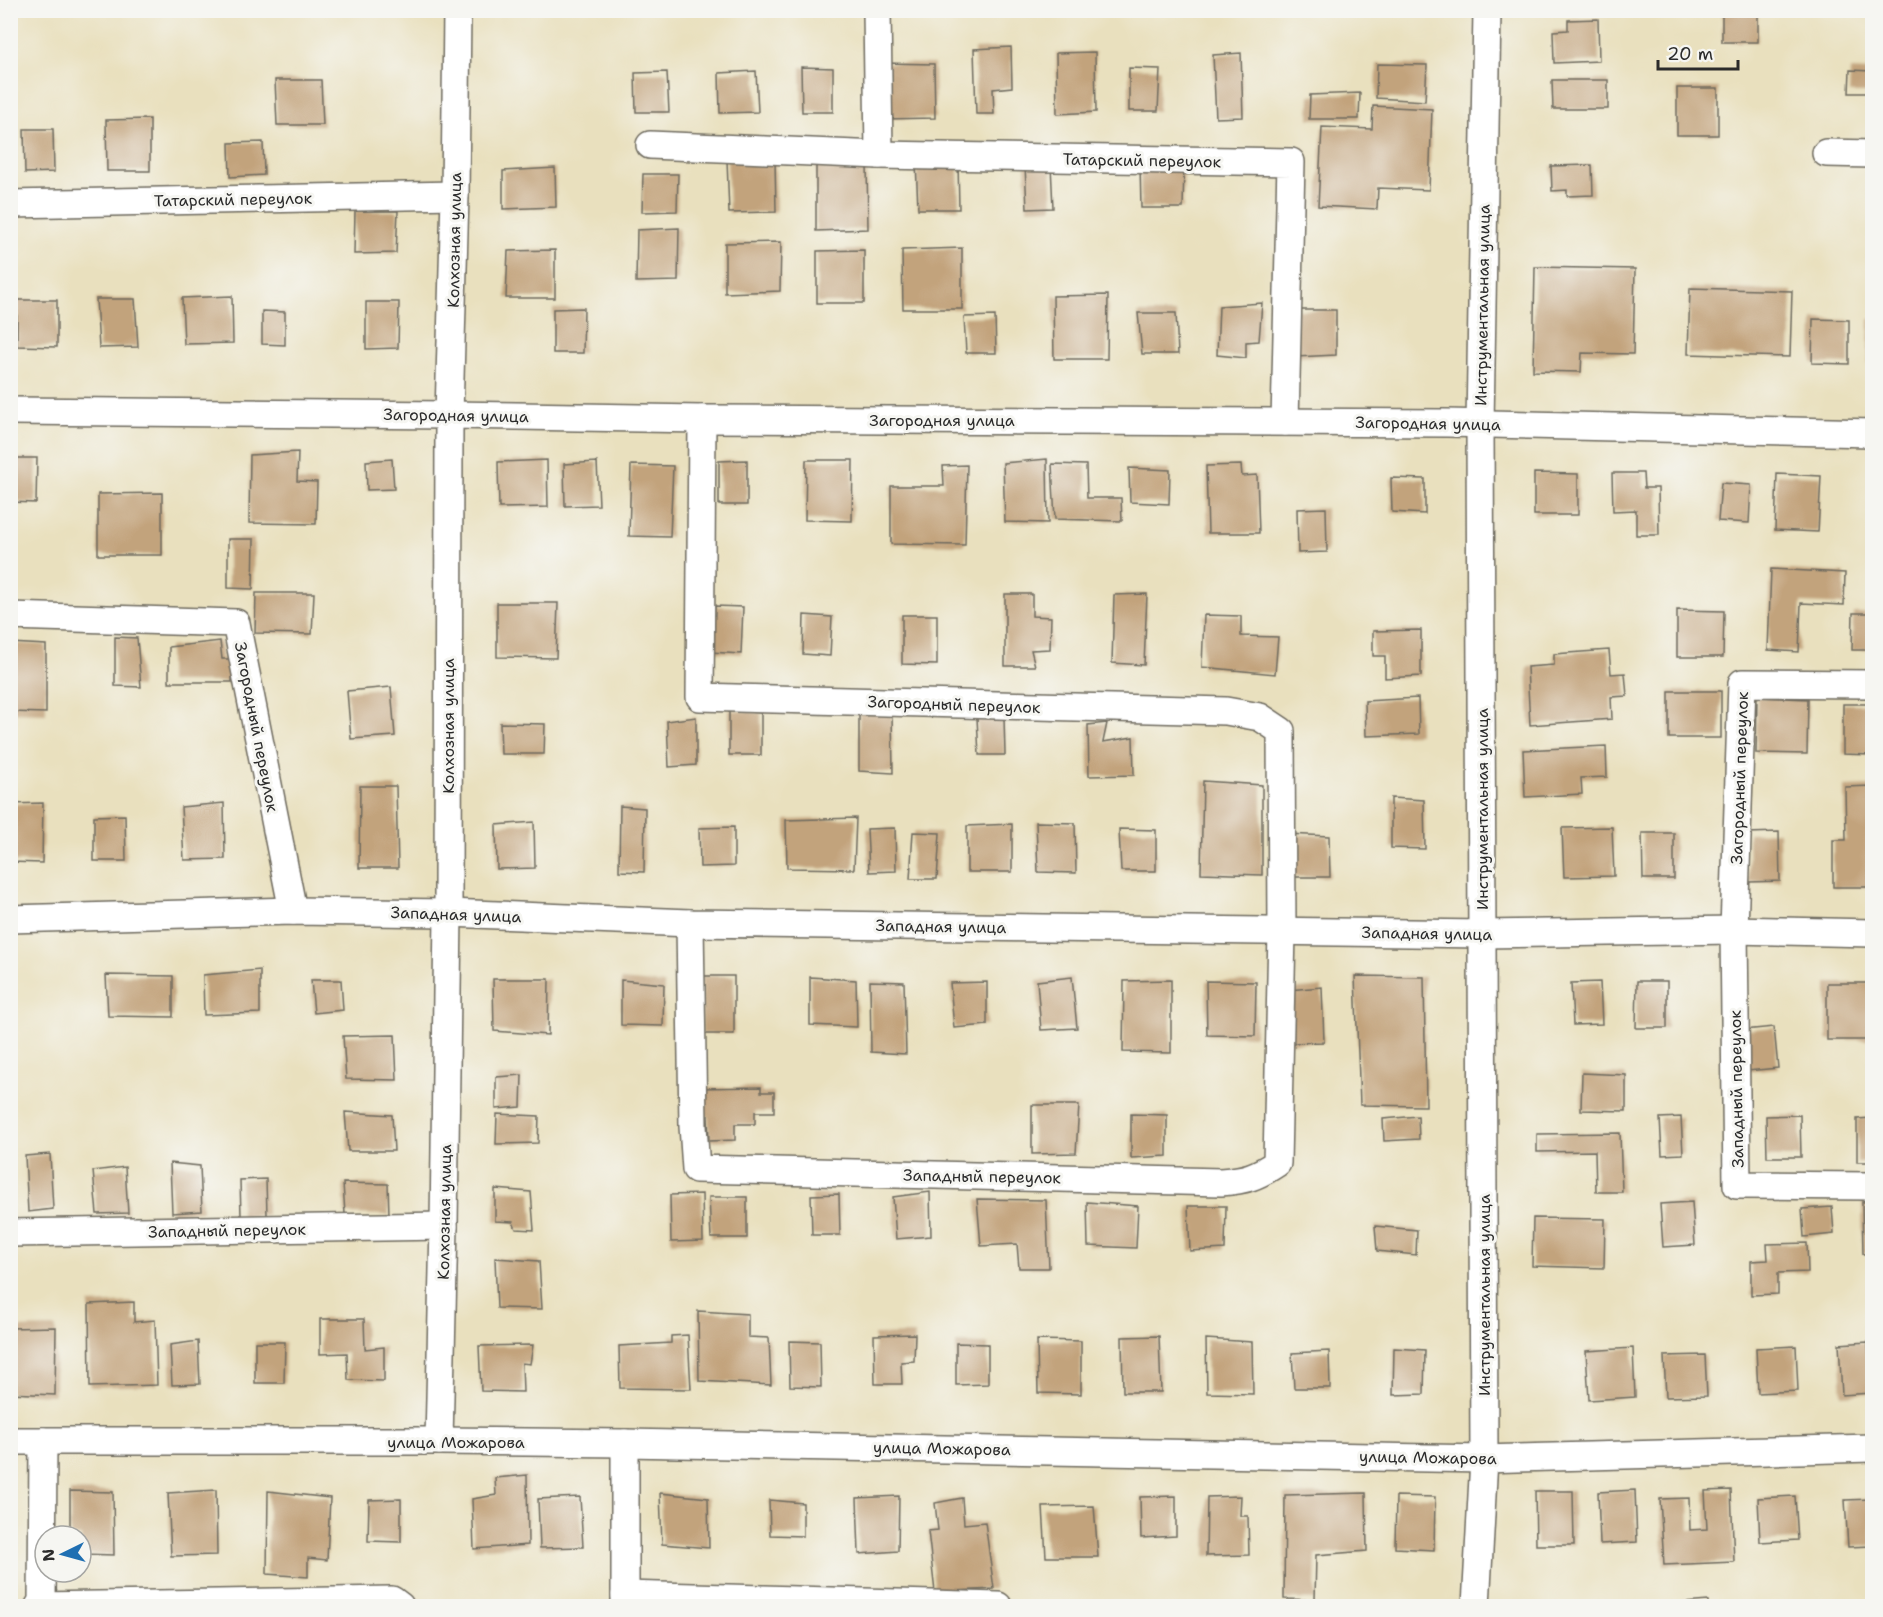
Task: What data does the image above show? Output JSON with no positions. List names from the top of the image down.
{
  "streets": {
    "street": [
      "Татарский переулок",
      "Колхозная улица",
      "Инструментальная улица",
      "Загородная улица",
      "Загородный переулок",
      "Западная улица",
      "Западный переулок",
      "улица Можарова"
    ]
  },
  "crossings": [
    ["Татарский переулок", "Колхозная улица"],
    ["Татарский переулок", "Загородная улица"],
    ["Колхозная улица", "Загородная улица"],
    ["Колхозная улица", "Западная улица"],
    ["Колхозная улица", "Западный переулок"],
    ["Колхозная улица", "улица Можарова"],
    ["Инструментальная улица", "Загородная улица"],
    ["Инструментальная улица", "Западная улица"],
    ["Инструментальная улица", "улица Можарова"],
    ["Загородная улица", "Загородный переулок"],
    ["Загородный переулок", "Западная улица"],
    ["Загородный переулок", "Западный переулок"],
    ["Западная улица", "Западный переулок"]
  ],
  "scale_bar": "20 m",
  "north": "left"
}
